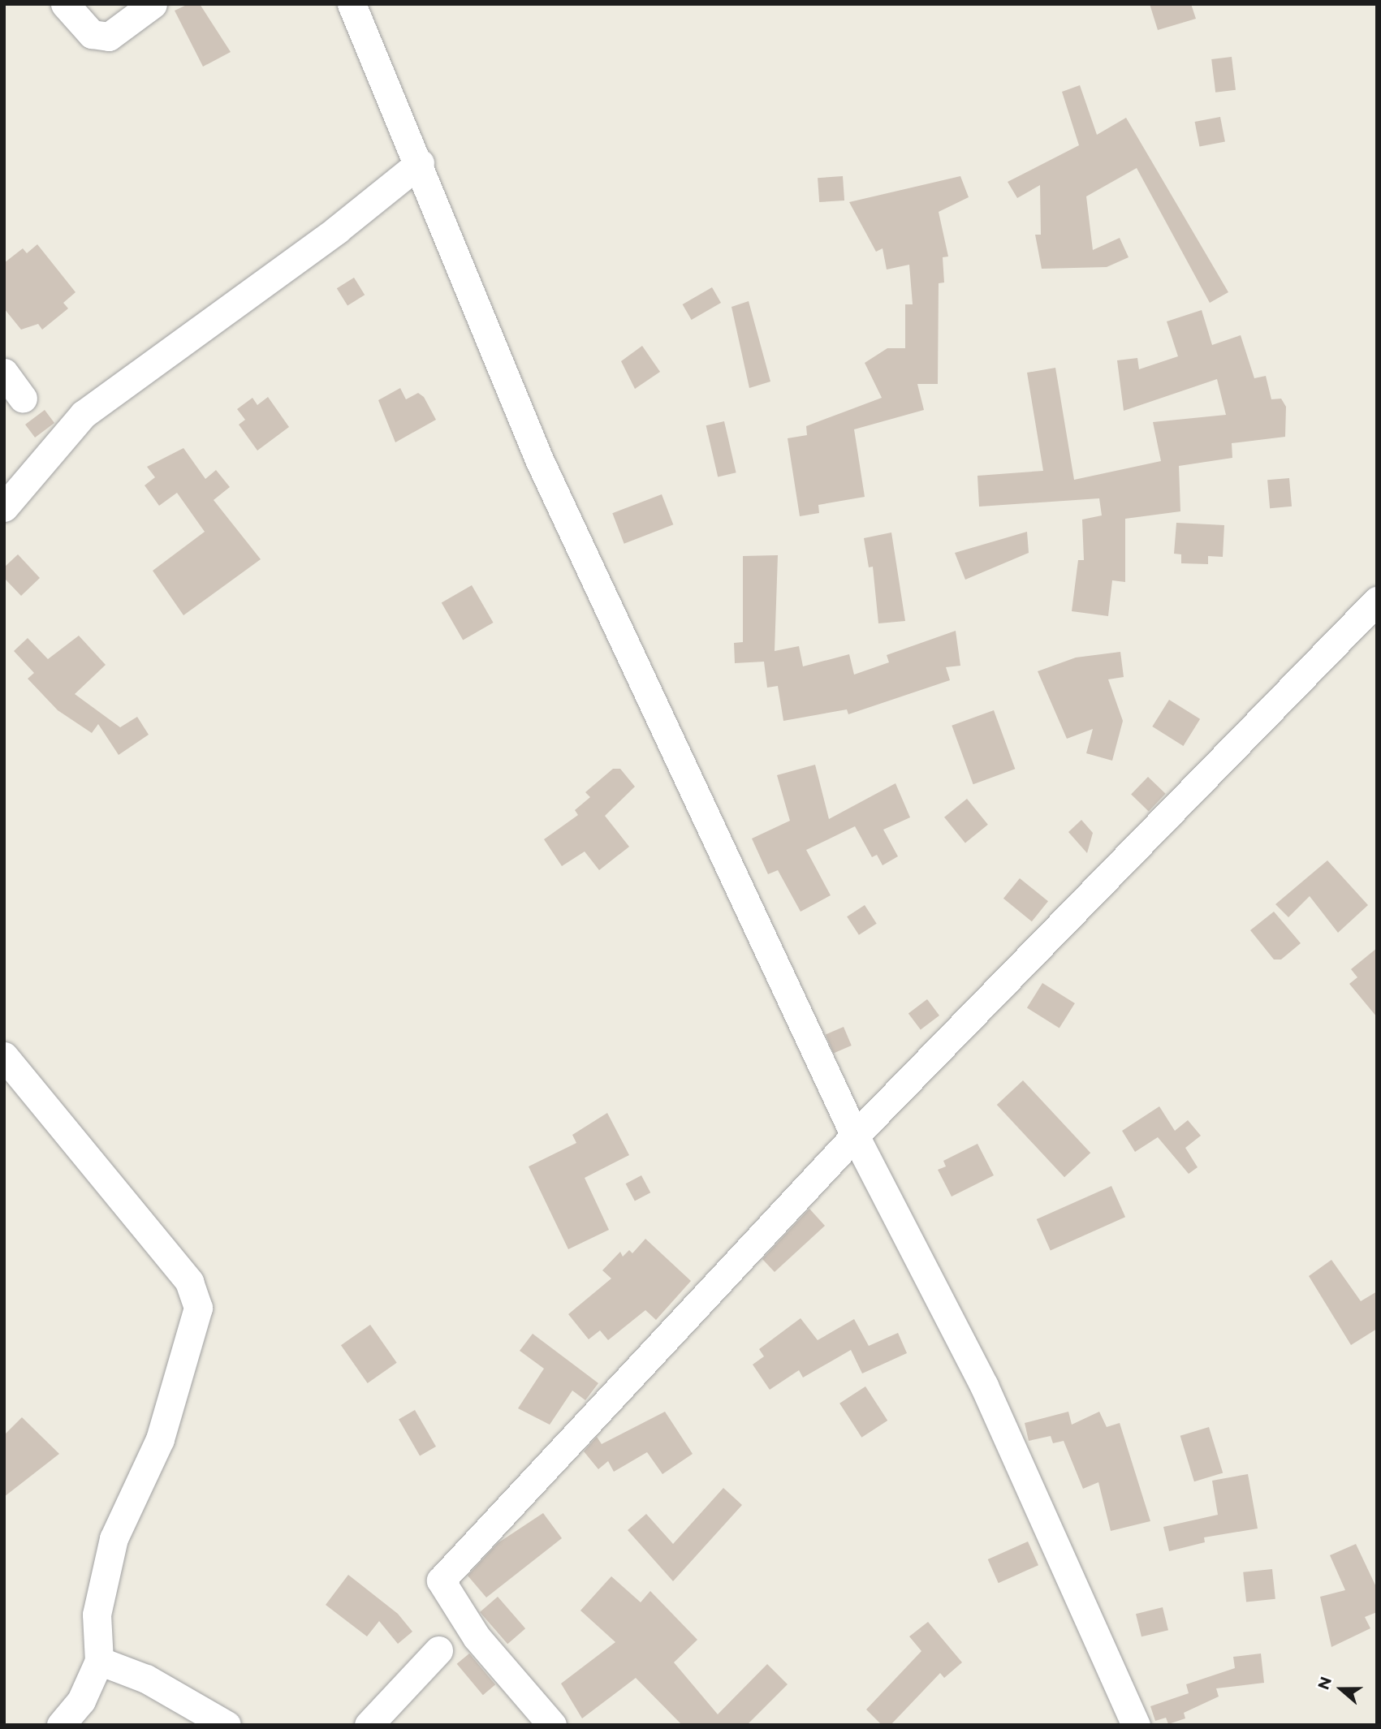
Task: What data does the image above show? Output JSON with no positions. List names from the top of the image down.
{
  "north": "left"
}
